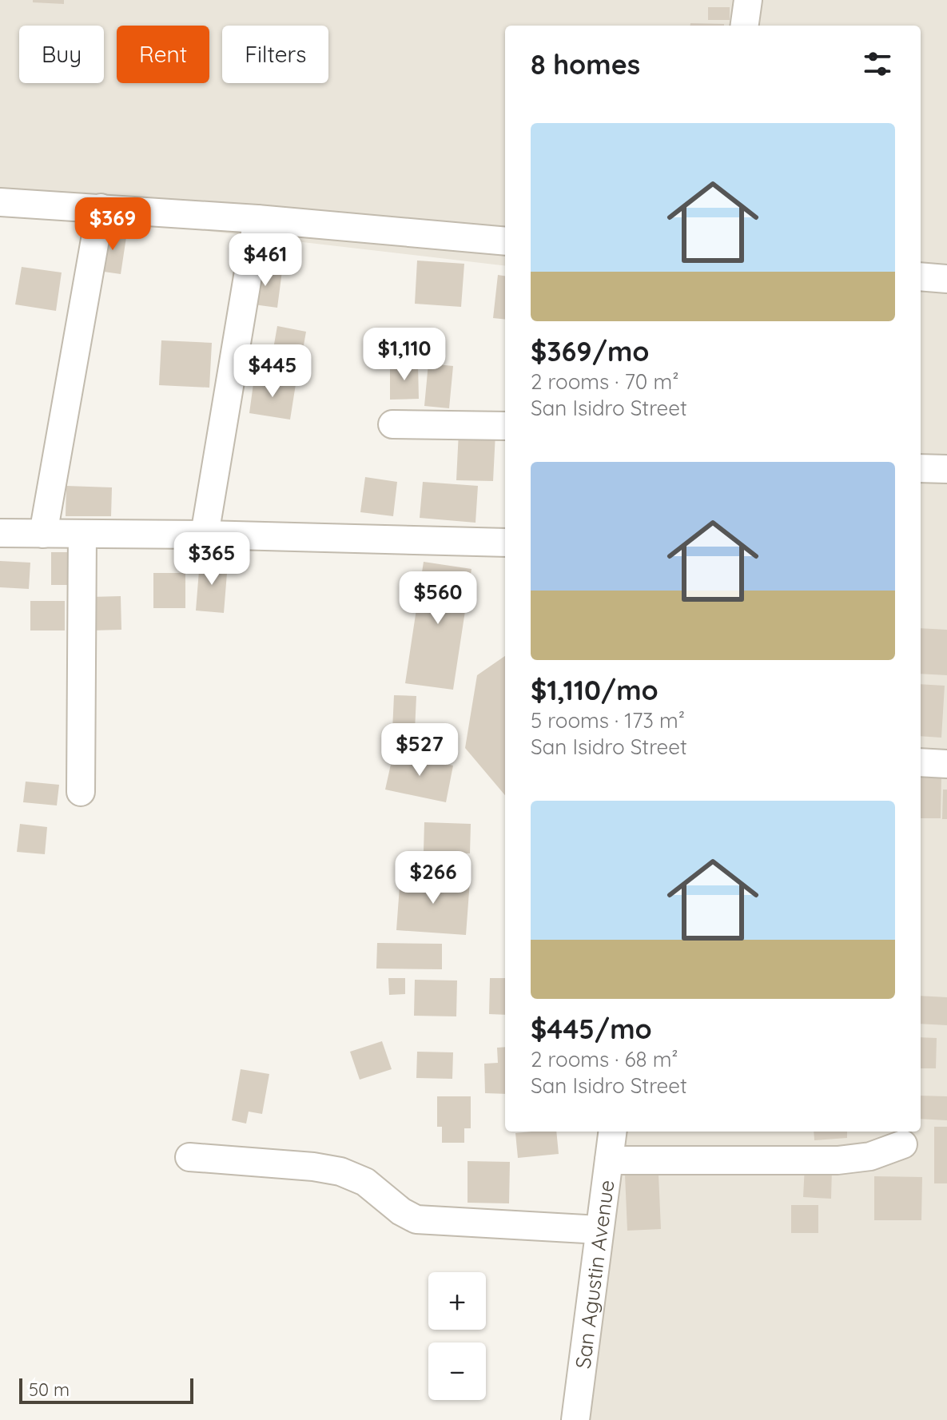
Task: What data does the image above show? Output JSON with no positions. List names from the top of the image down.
{
  "streets": {
    "street": ["San Agustin Avenue"]
  },
  "scale_bar": "50 m",
  "page": {
    "chip": ["Buy", "Rent", "Filters"],
    "heading": "8 homes",
    "list": [
      {
        "name": "$369/mo",
        "note": "2 rooms · 70 m² · San Isidro Street"
      },
      {
        "name": "$1,110/mo",
        "note": "5 rooms · 173 m² · San Isidro Street"
      },
      {
        "name": "$445/mo",
        "note": "2 rooms · 68 m² · San Isidro Street"
      }
    ],
    "price": [
      "$369",
      "$461",
      "$1,110",
      "$445",
      "$365",
      "$560",
      "$527",
      "$266"
    ],
    "map_buttons": ["+", "−"],
    "scale": "50 m"
  }
}
